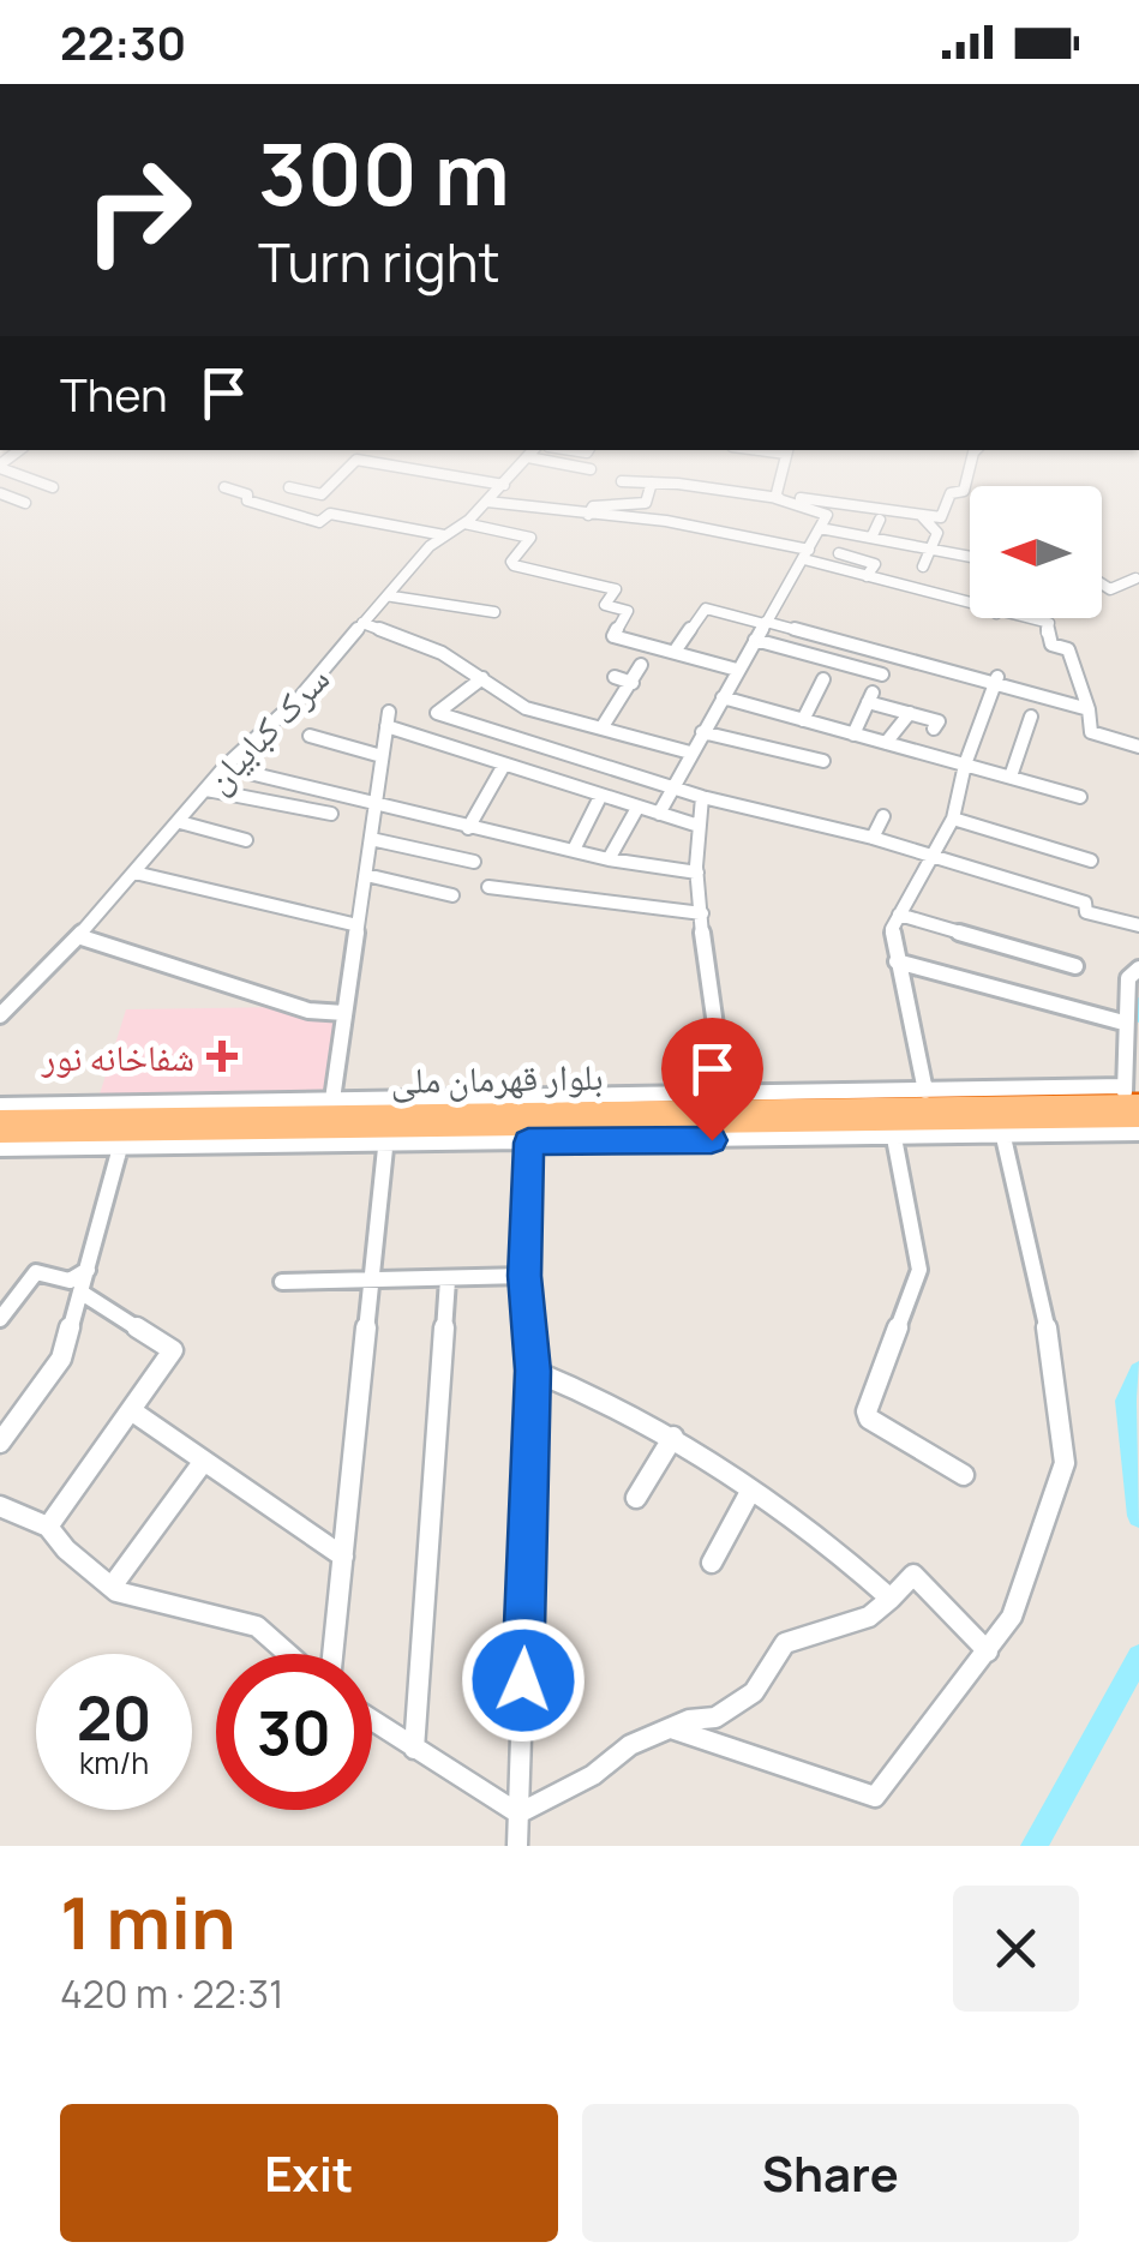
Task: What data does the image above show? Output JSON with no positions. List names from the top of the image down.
{
  "streets": {
    "highway": ["بلوار قهرمان ملی"],
    "street": ["سرک کبابیان"]
  },
  "places": {
    "health": ["شفاخانه نور"]
  },
  "north": "left",
  "page": {
    "status": "22:30",
    "turn": ["300 m", "Turn right"],
    "then": "Then",
    "speed": "20 km/h",
    "limit": "30",
    "heading": ["1 min", "420 m · 22:31"],
    "buttons": ["Exit", "Share"]
  }
}
